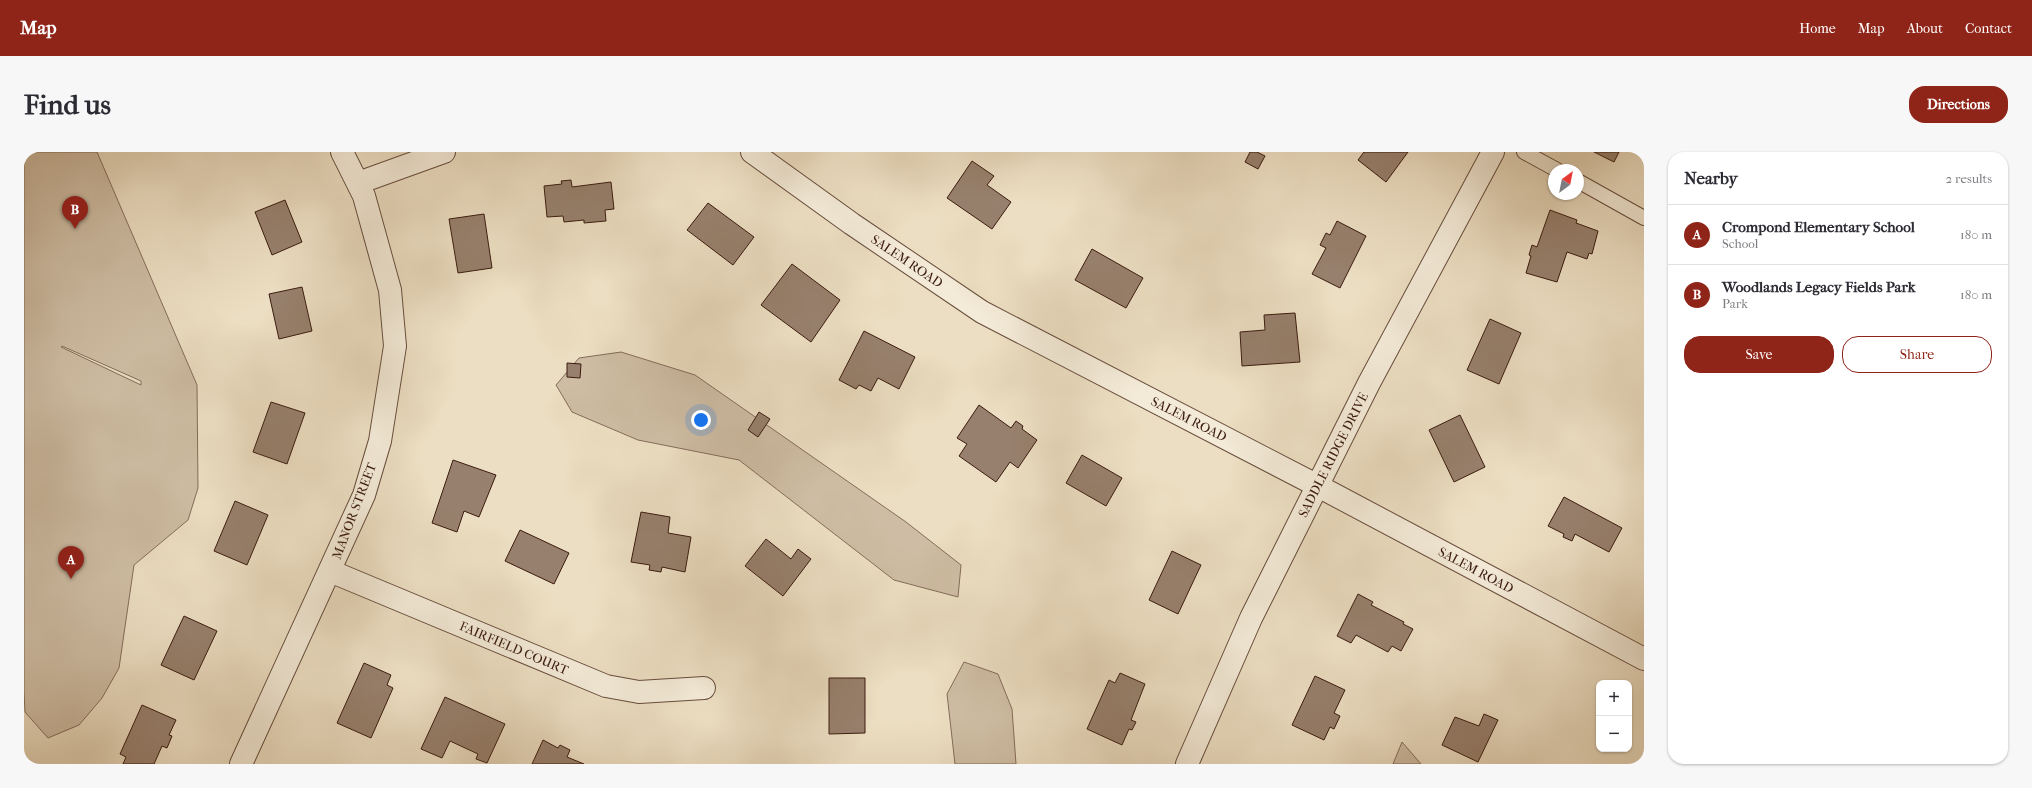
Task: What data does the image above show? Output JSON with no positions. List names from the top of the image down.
{
  "streets": {
    "street": [
      "SALEM ROAD",
      "SADDLE RIDGE DRIVE",
      "MANOR STREET",
      "FAIRFIELD COURT"
    ]
  },
  "crossings": [
    ["SALEM ROAD", "SADDLE RIDGE DRIVE"],
    ["MANOR STREET", "FAIRFIELD COURT"]
  ],
  "north": "top right",
  "page": {
    "header": "Map",
    "nav": [
      "Home",
      "Map",
      "About",
      "Contact"
    ],
    "buttons": [
      "Directions",
      ["Save", "Share"]
    ],
    "title": "Find us",
    "heading": ["Nearby", "2 results"],
    "pins": ["B", "A"],
    "list": [
      {
        "mark": "A",
        "name": "Crompond Elementary School",
        "note": "School",
        "value": "180 m"
      },
      {
        "mark": "B",
        "name": "Woodlands Legacy Fields Park",
        "note": "Park",
        "value": "180 m"
      }
    ],
    "map_buttons": ["+", "−"]
  }
}
